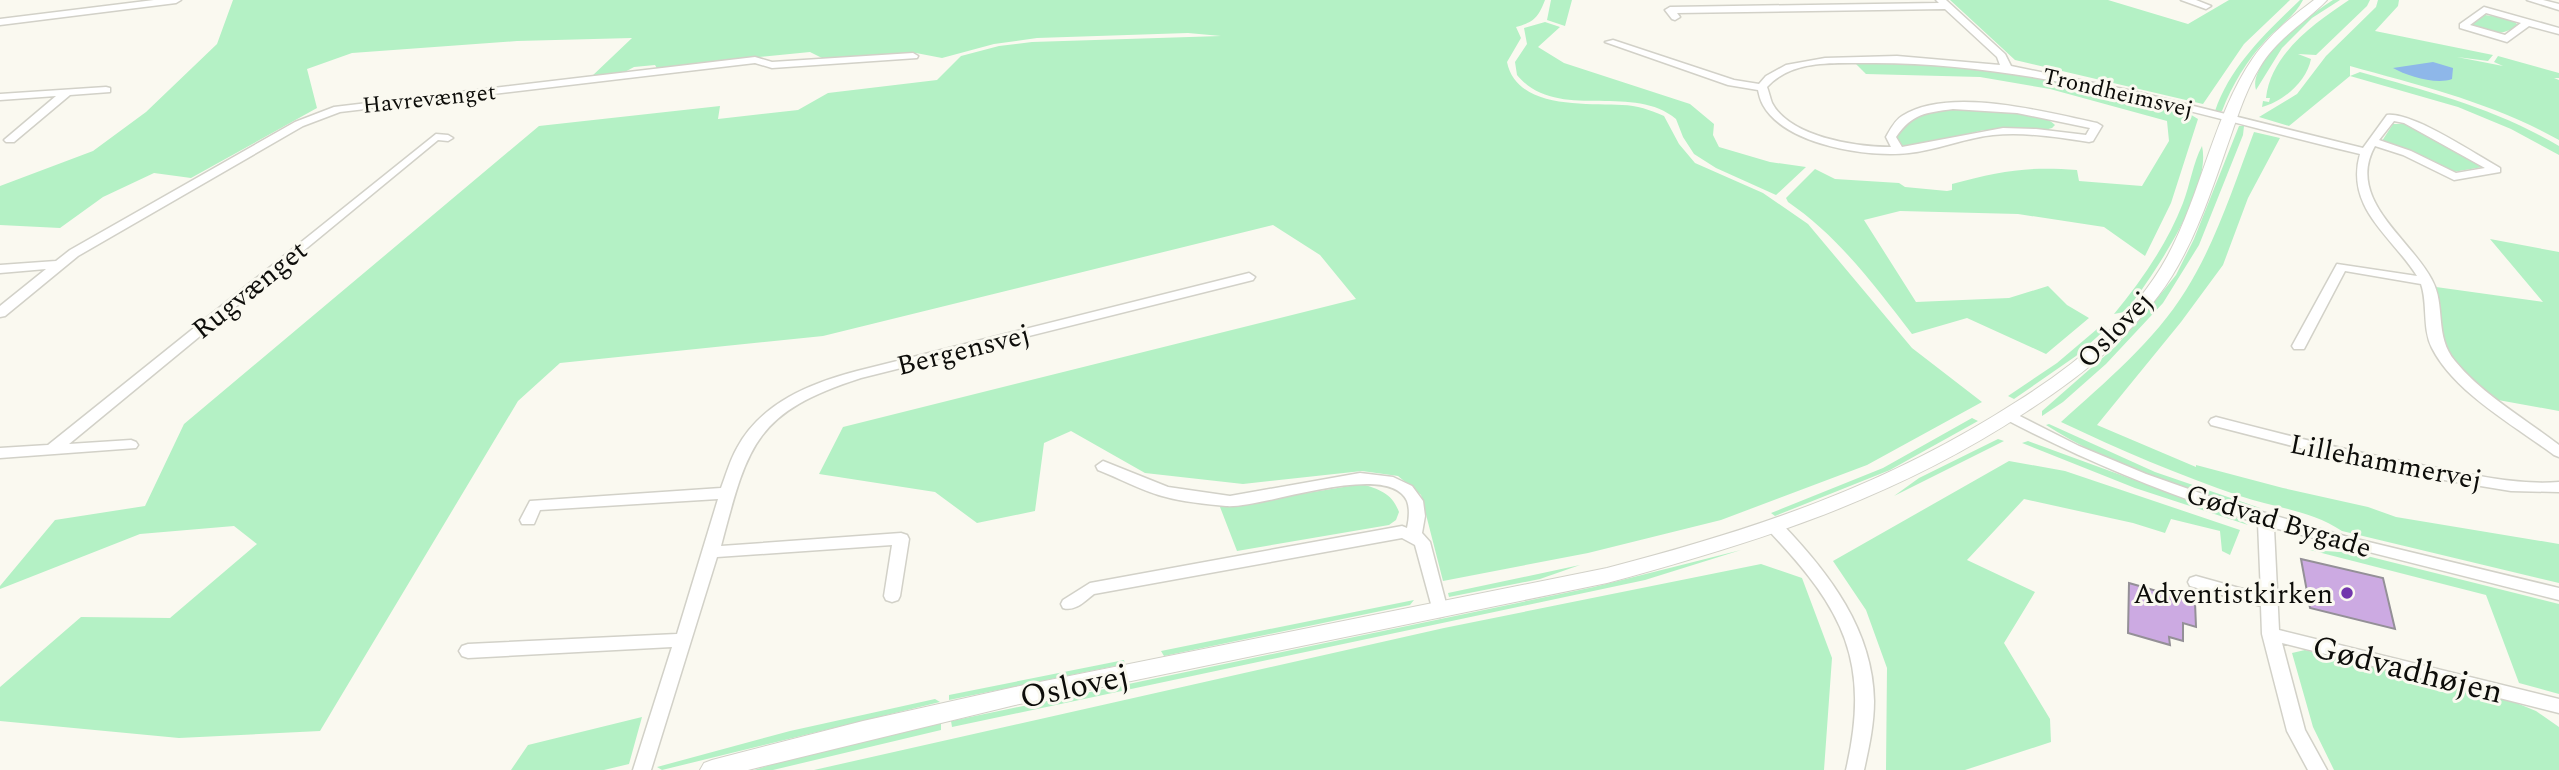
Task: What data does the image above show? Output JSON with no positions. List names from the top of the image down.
{
  "streets": {
    "street": [
      "Trondheimsvej",
      "Havrevænget",
      "Rugvænget",
      "Oslovej",
      "Bergensvej",
      "Lillehammervej",
      "Gødvad Bygade",
      "Gødvadhøjen"
    ]
  },
  "crossings": [
    ["Trondheimsvej", "Oslovej"],
    ["Oslovej", "Gødvad Bygade"],
    ["Gødvad Bygade", "Gødvadhøjen"]
  ],
  "places": ["Adventistkirken"]
}
